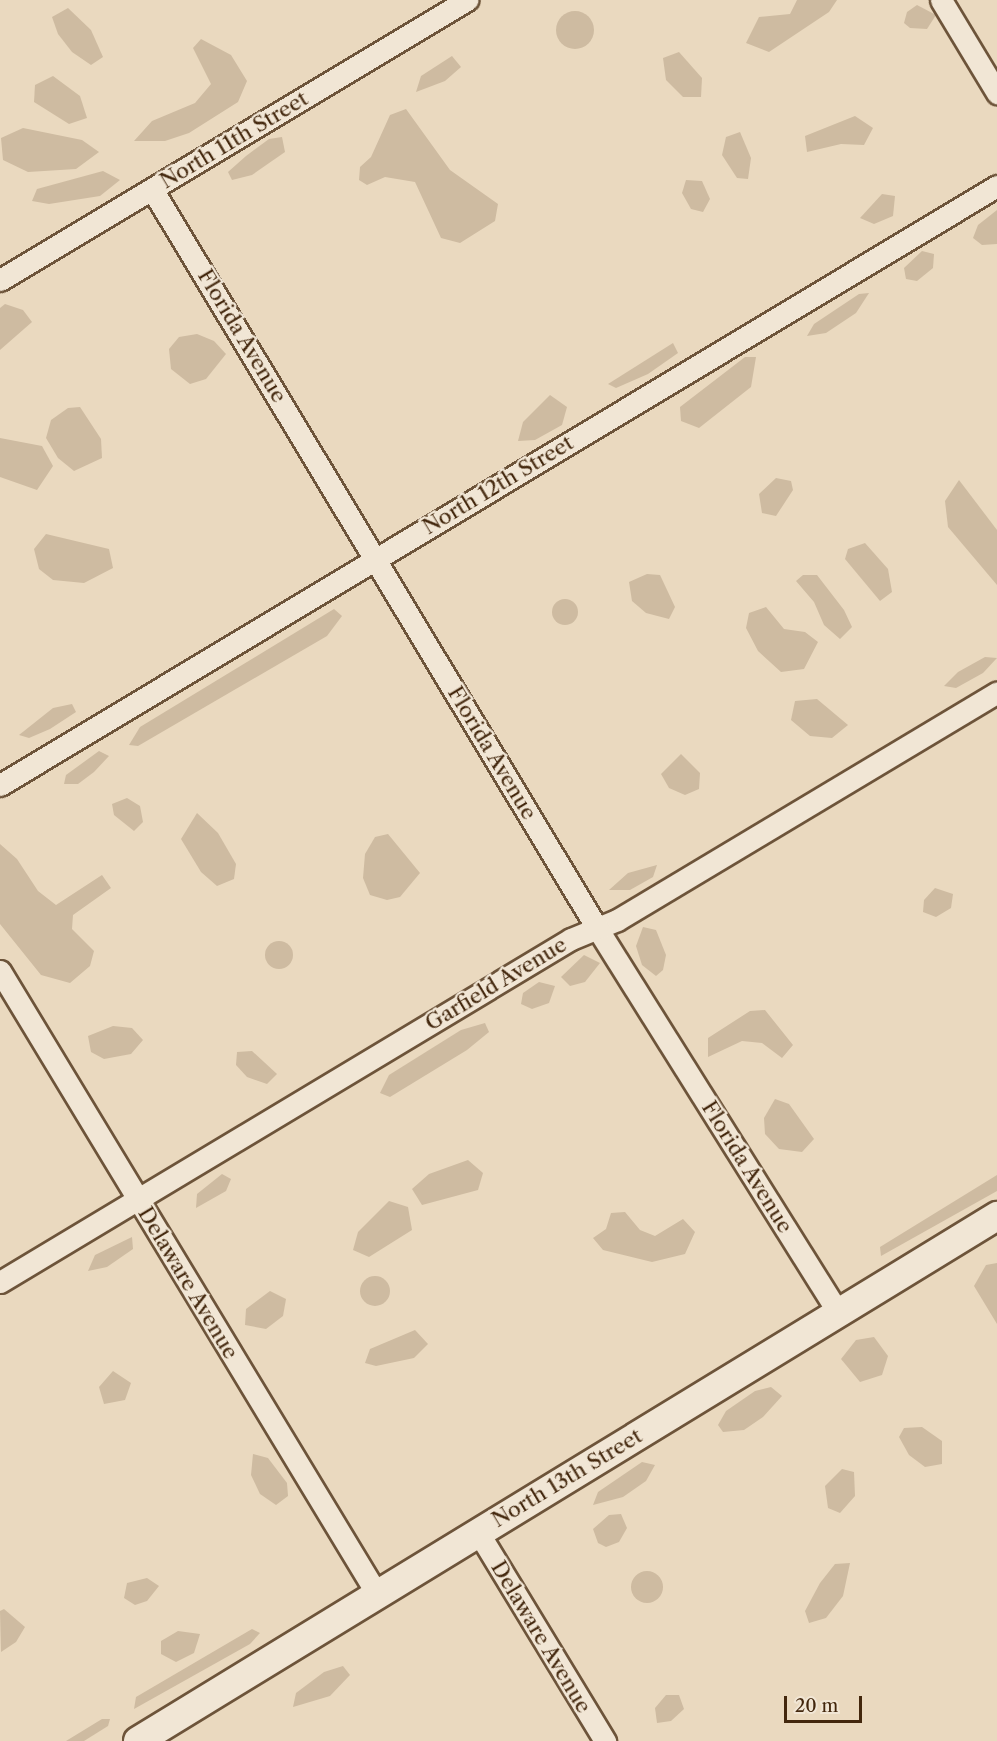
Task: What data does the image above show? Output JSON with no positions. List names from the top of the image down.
{
  "streets": {
    "street": [
      "North 11th Street",
      "Florida Avenue",
      "North 12th Street",
      "Garfield Avenue",
      "Delaware Avenue",
      "North 13th Street"
    ]
  },
  "crossings": [
    ["North 11th Street", "Florida Avenue"],
    ["Florida Avenue", "North 12th Street"],
    ["Florida Avenue", "Garfield Avenue"],
    ["Florida Avenue", "North 13th Street"],
    ["Garfield Avenue", "Delaware Avenue"],
    ["Delaware Avenue", "North 13th Street"]
  ],
  "scale_bar": "20 m"
}
